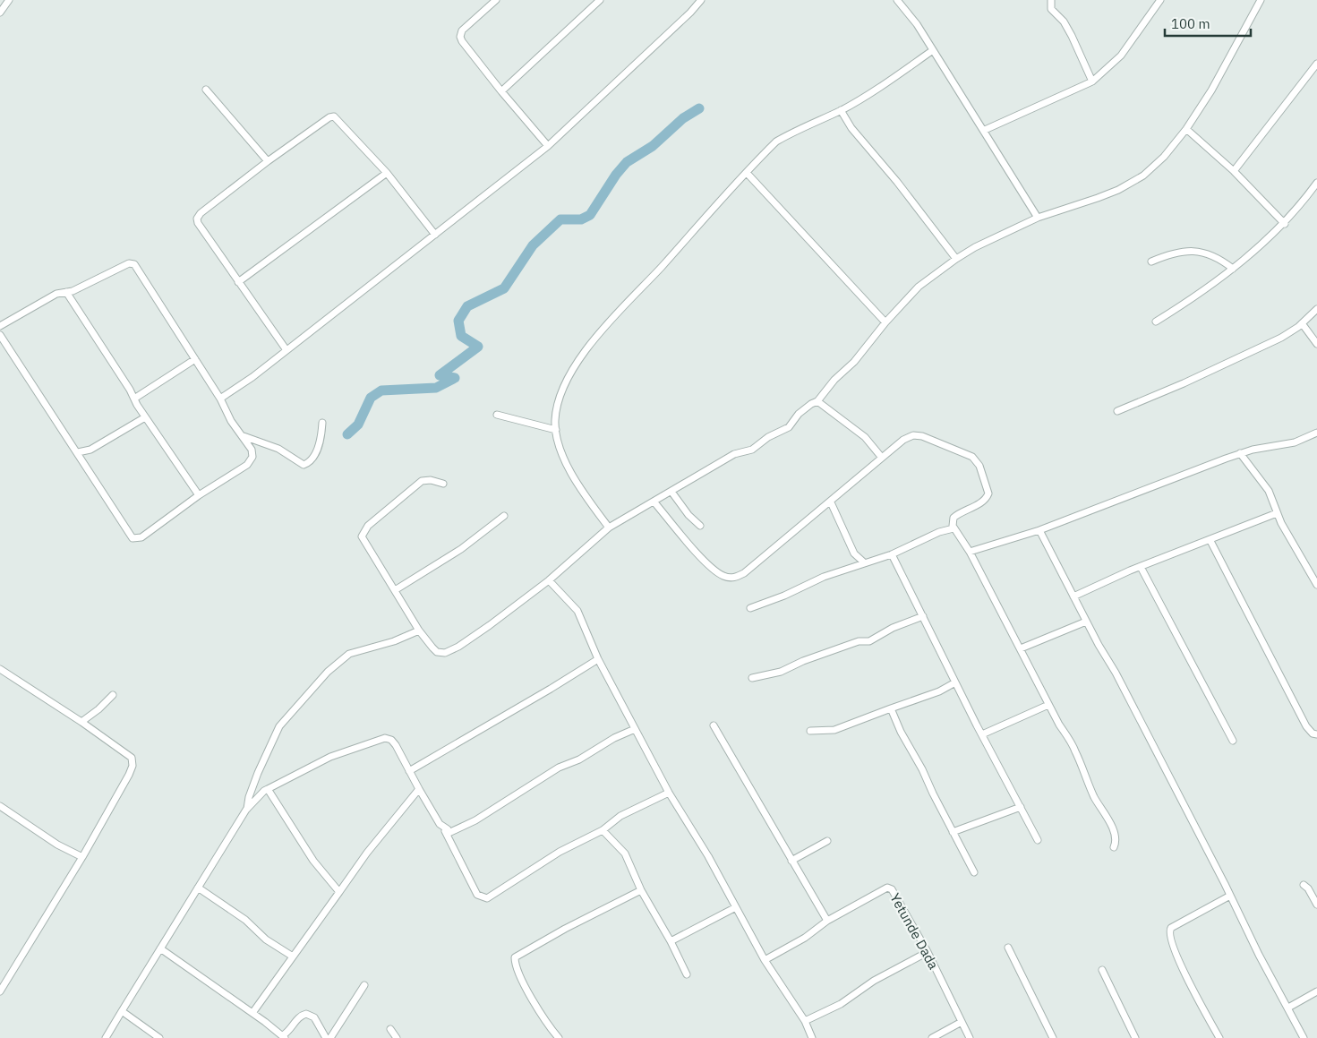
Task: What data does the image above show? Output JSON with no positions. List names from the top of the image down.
{
  "streets": {
    "street": ["Yetunde Dada"]
  },
  "scale_bar": "100 m"
}
